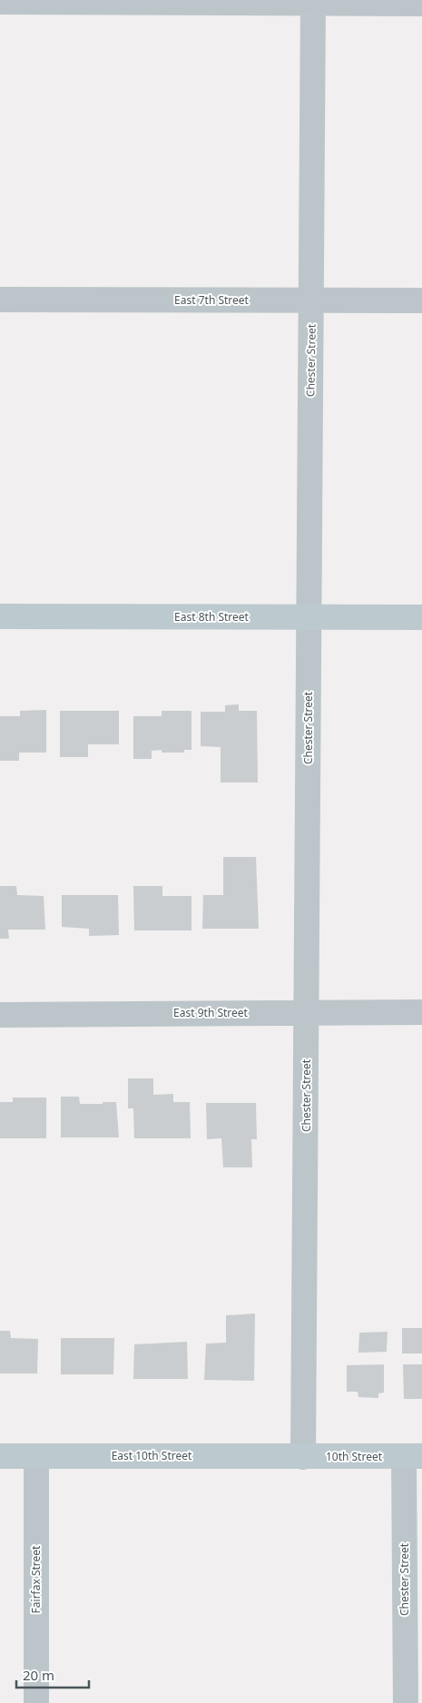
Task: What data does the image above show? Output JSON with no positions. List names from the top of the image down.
{
  "streets": {
    "street": [
      "East 7th Street",
      "Chester Street",
      "East 8th Street",
      "East 9th Street",
      "East 10th Street",
      "10th Street",
      "Fairfax Street"
    ]
  },
  "crossings": [
    ["East 7th Street", "Chester Street"],
    ["Chester Street", "East 8th Street"],
    ["Chester Street", "East 9th Street"],
    ["Chester Street", "East 10th Street"],
    ["Chester Street", "10th Street"],
    ["East 10th Street", "10th Street"],
    ["East 10th Street", "Fairfax Street"]
  ],
  "scale_bar": "20 m"
}
